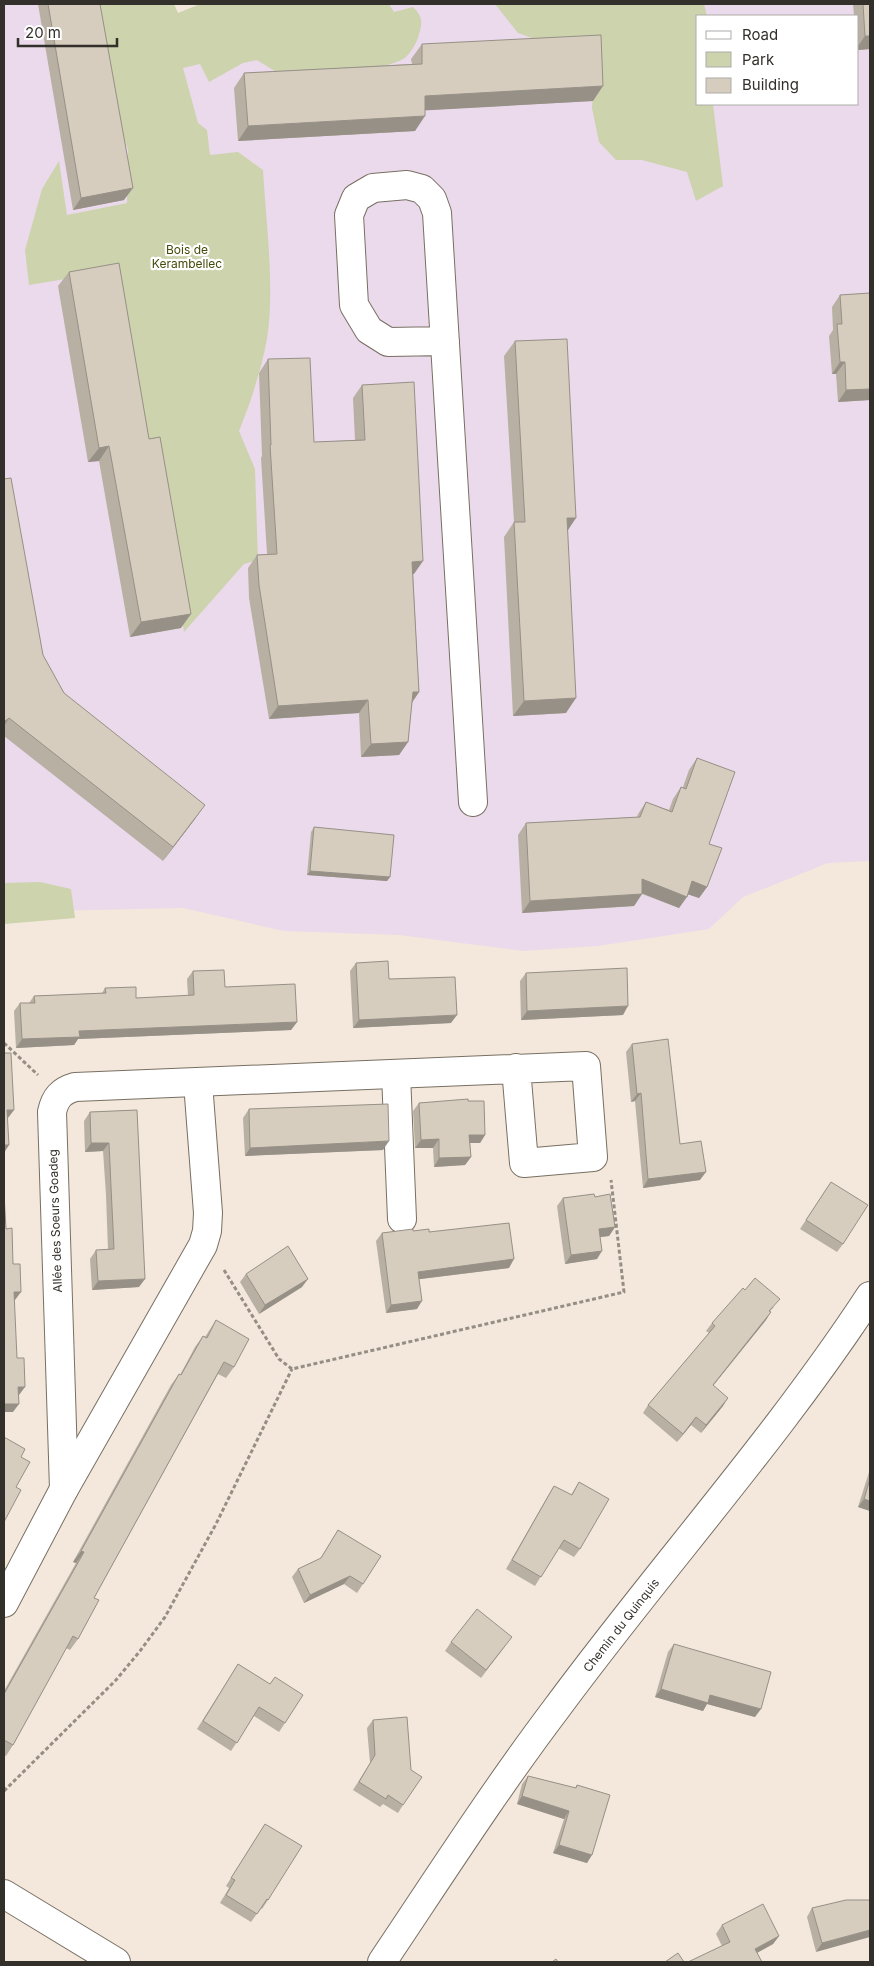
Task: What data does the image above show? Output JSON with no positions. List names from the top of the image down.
{
  "streets": {
    "street": ["Allée des Soeurs Goadeg", "Chemin du Quinquis"]
  },
  "parks": ["Bois de Kerambellec"],
  "legend": ["Road", "Park", "Building"],
  "scale_bar": "20 m"
}
